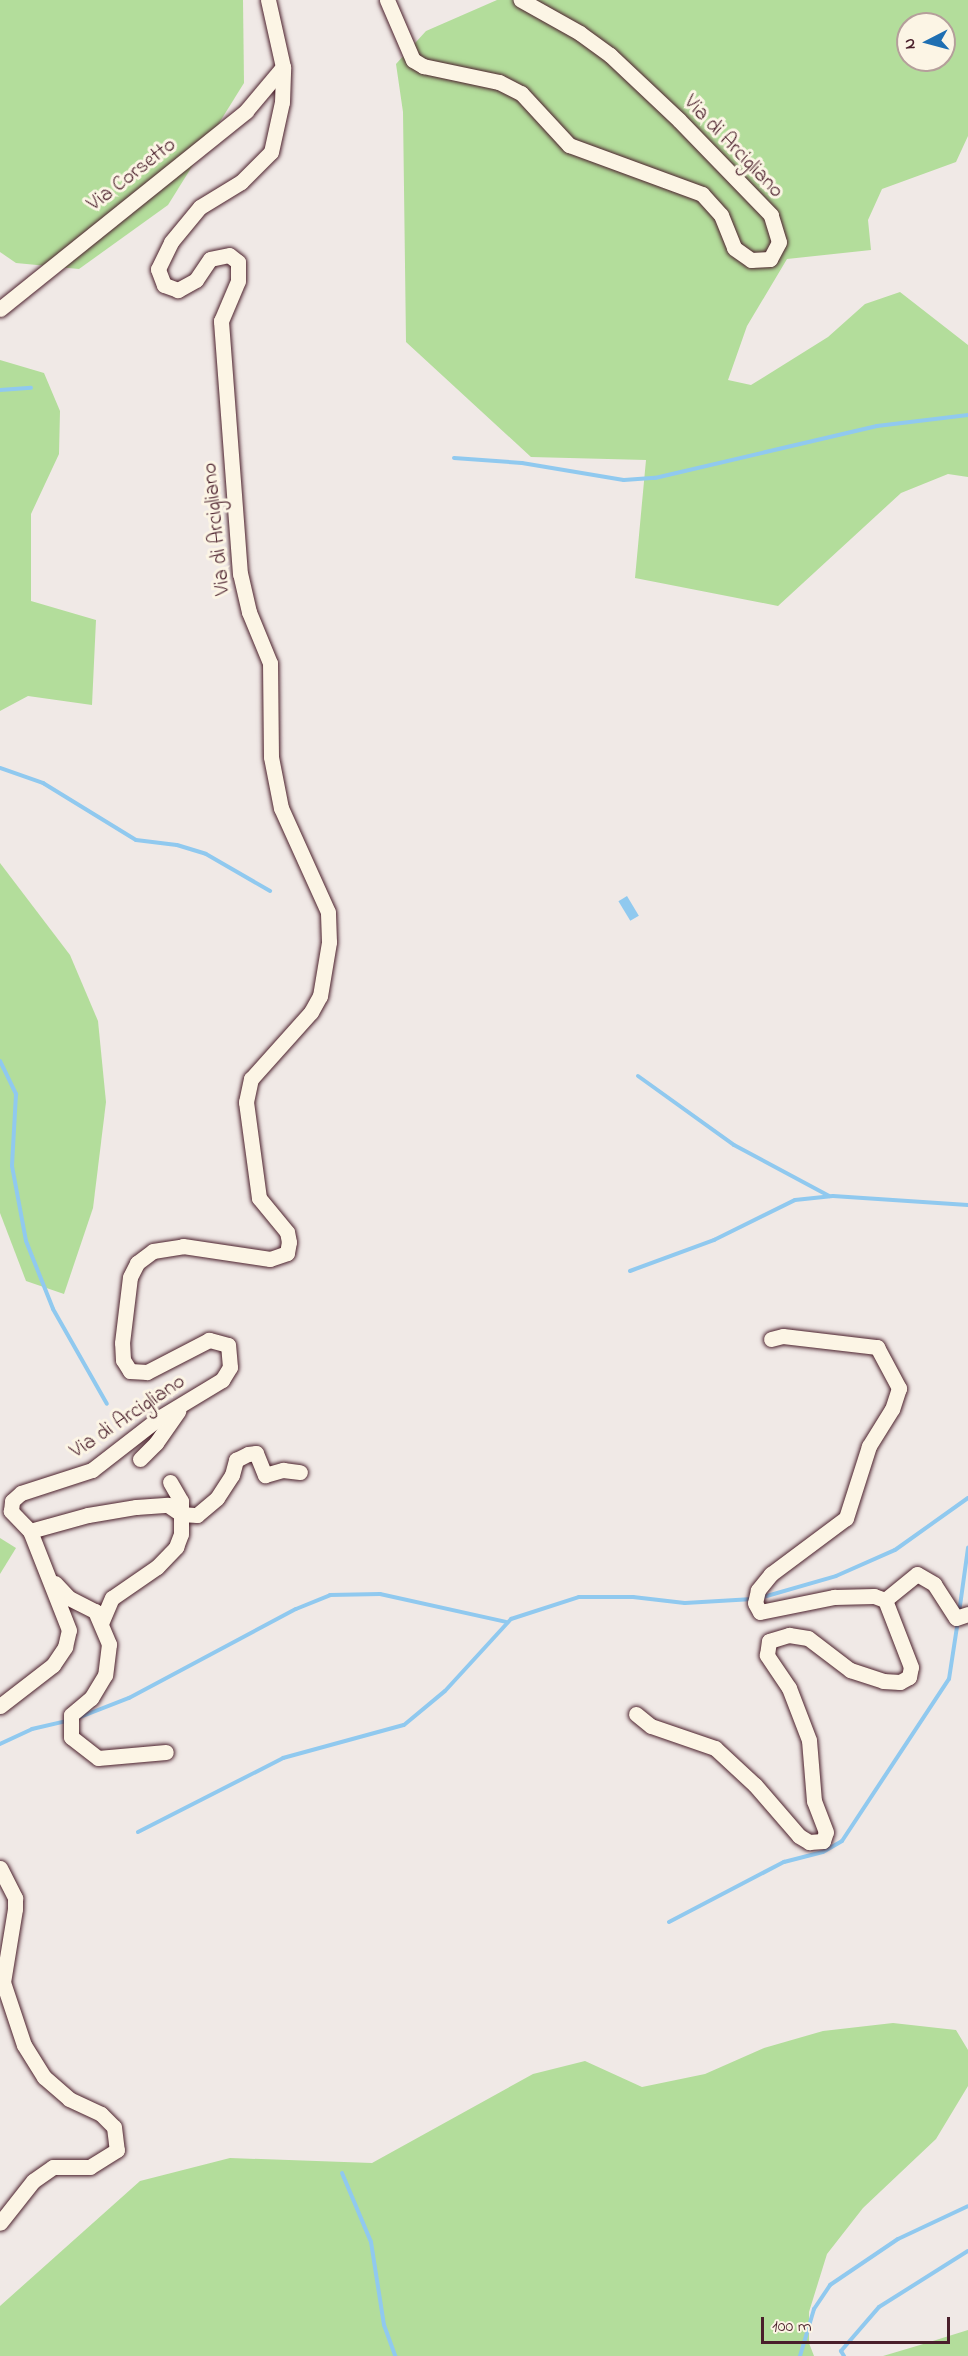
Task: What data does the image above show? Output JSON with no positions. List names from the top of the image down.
{
  "streets": {
    "street": ["Via di Arcigliano", "Via Corsetto"]
  },
  "crossings": [
    ["Via di Arcigliano", "Via Corsetto"]
  ],
  "scale_bar": "100 m",
  "north": "left"
}
